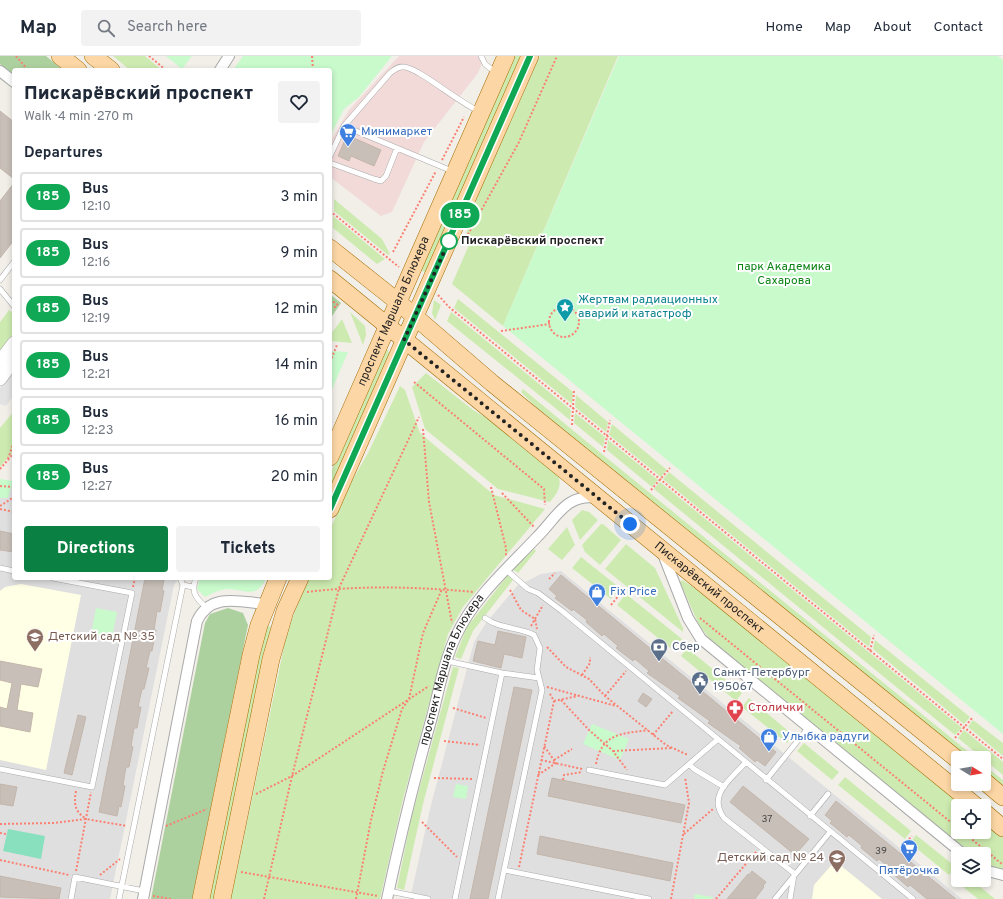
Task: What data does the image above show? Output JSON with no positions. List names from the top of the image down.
{
  "streets": {
    "main road": ["проспект Маршала Блюхера", "Пискарёвский проспект"]
  },
  "crossings": [
    ["проспект Маршала Блюхера", "Пискарёвский проспект"]
  ],
  "parks": ["парк Академика Сахарова"],
  "places": {
    "supermarket": ["Минимаркет", "Пятёрочка"],
    "other": ["Пискарёвский проспект"],
    "place": ["Жертвам радиационных аварий и катастроф"],
    "shop": ["Fix Price", "Улыбка радуги"],
    "school or university": ["Детский сад № 35", "Детский сад № 24"],
    "bank": ["Сбер"],
    "public building": ["Санкт-Петербург 195067"],
    "pharmacy": ["Столички"]
  },
  "lines": ["bus line 185"],
  "house_numbers": ["37", "39"],
  "north": "right",
  "page": {
    "header": "Map",
    "search": "Search here",
    "nav": [
      "Home",
      "Map",
      "About",
      "Contact"
    ],
    "on_map": "185",
    "heading": [
      ["Пискарёвский проспект", "Walk · 4 min · 270 m"],
      "Departures"
    ],
    "list": [
      {
        "mark": "185",
        "name": "Bus",
        "note": "12:10",
        "value": "3 min"
      },
      {
        "mark": "185",
        "name": "Bus",
        "note": "12:16",
        "value": "9 min"
      },
      {
        "mark": "185",
        "name": "Bus",
        "note": "12:19",
        "value": "12 min"
      },
      {
        "mark": "185",
        "name": "Bus",
        "note": "12:21",
        "value": "14 min"
      },
      {
        "mark": "185",
        "name": "Bus",
        "note": "12:23",
        "value": "16 min"
      },
      {
        "mark": "185",
        "name": "Bus",
        "note": "12:27",
        "value": "20 min"
      }
    ],
    "buttons": ["Directions", "Tickets"]
  }
}
